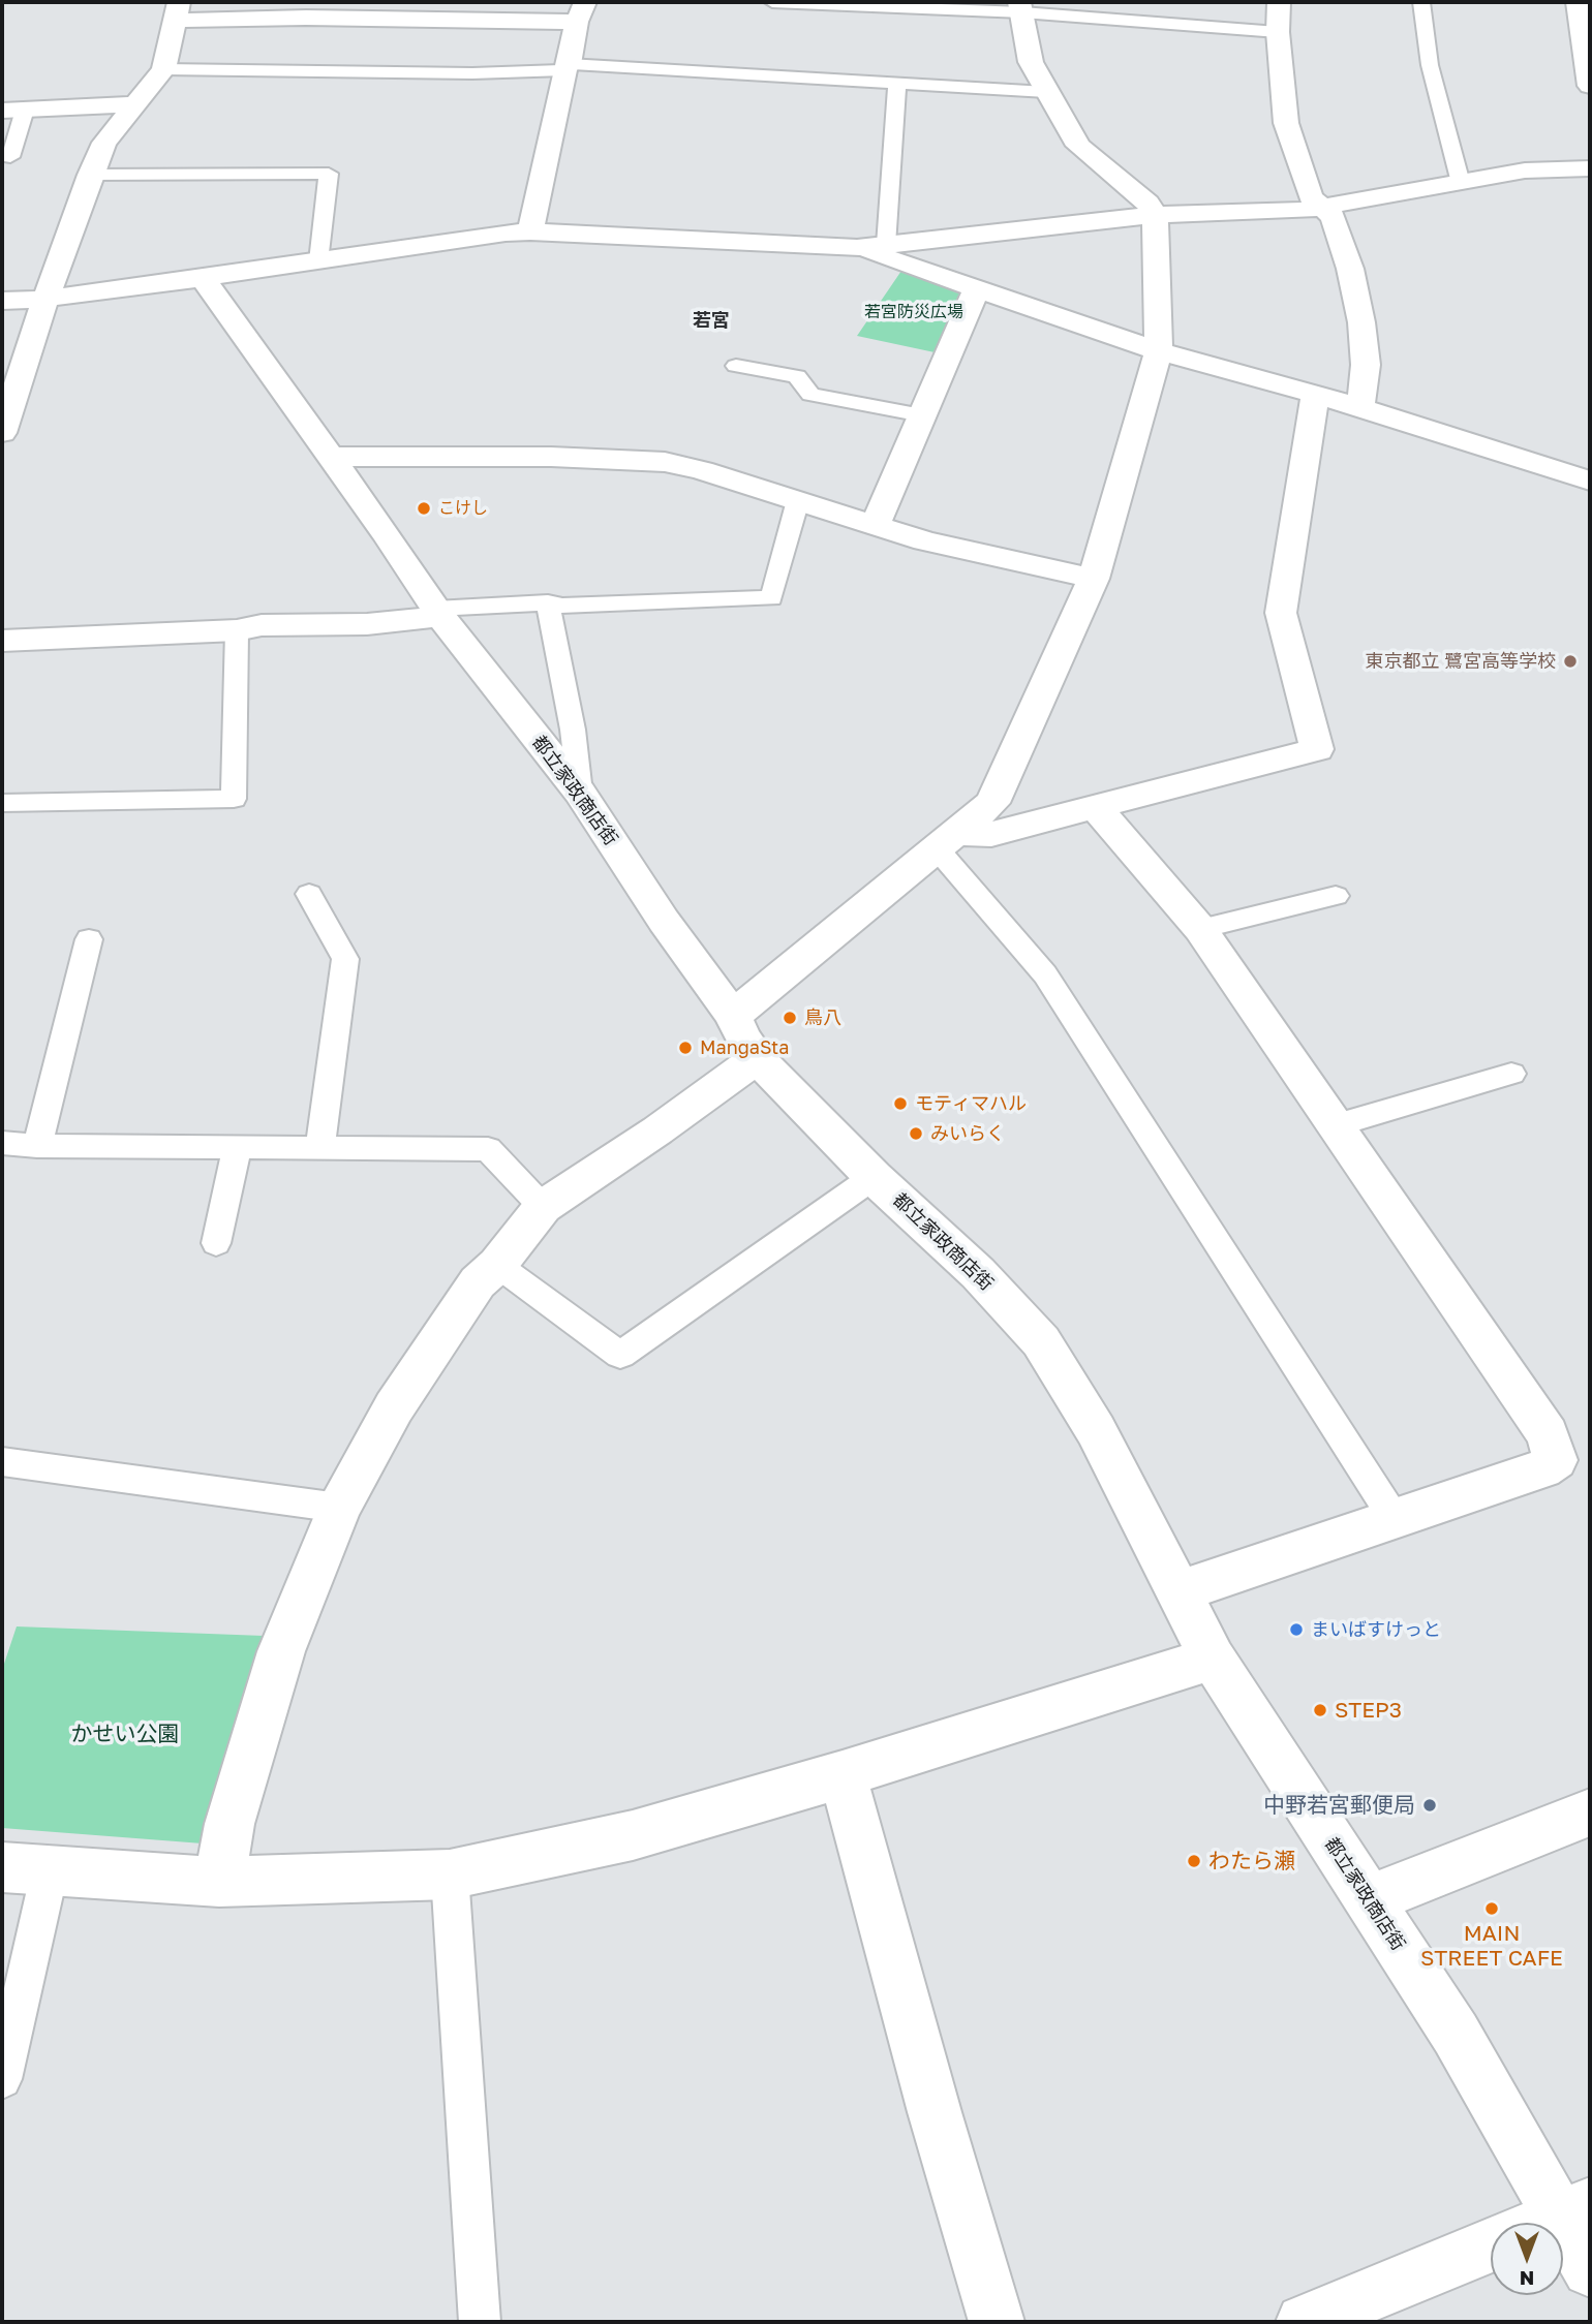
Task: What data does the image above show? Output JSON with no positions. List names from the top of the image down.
{
  "streets": {
    "street": ["都立家政商店街"]
  },
  "districts": ["若宮"],
  "parks": ["若宮防災広場", "かせい公園"],
  "places": [
    "こけし",
    "東京都立 鷺宮高等学校",
    "鳥八",
    "MangaSta",
    "モティマハル",
    "みいらく",
    "まいばすけっと",
    "STEP3",
    "中野若宮郵便局",
    "わたら瀬",
    "MAIN STREET CAFE"
  ],
  "north": "bottom"
}
